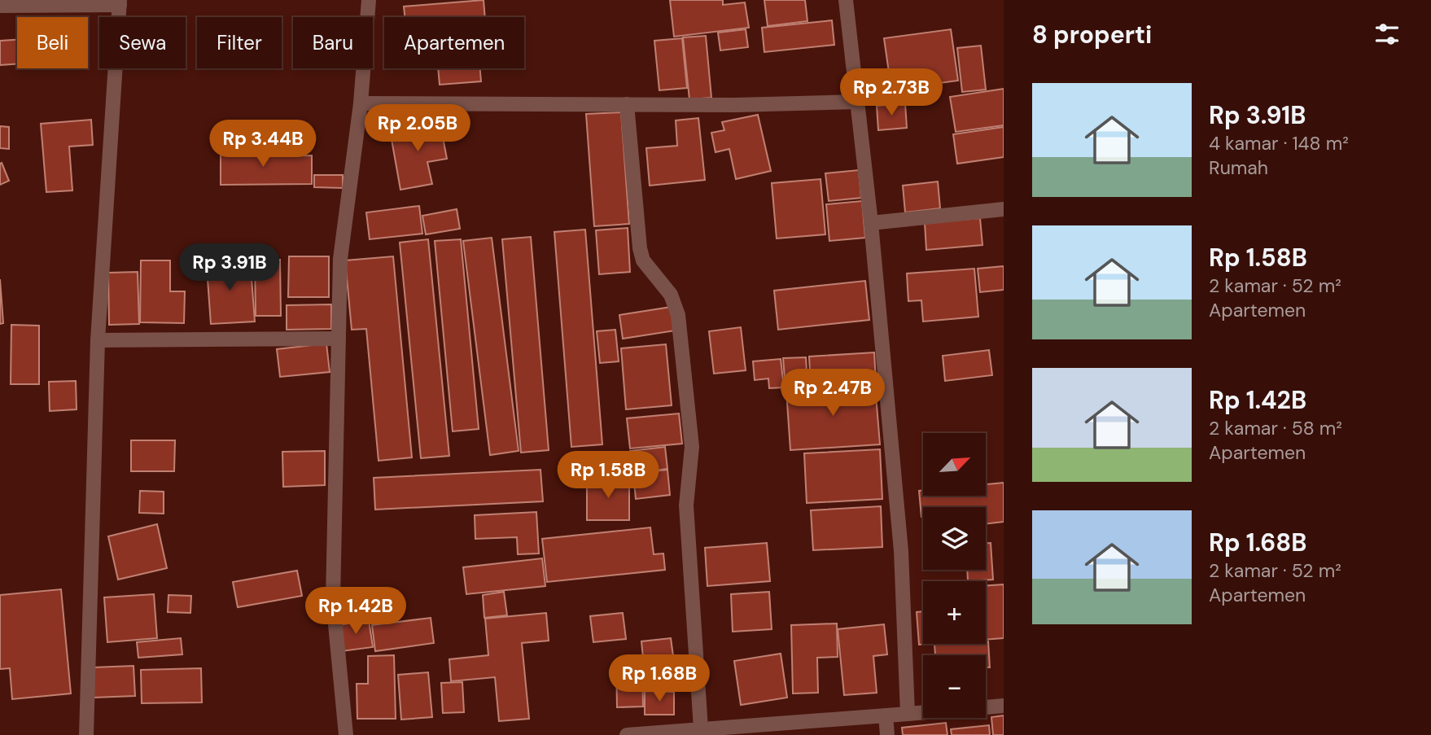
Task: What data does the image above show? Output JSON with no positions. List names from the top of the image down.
{
  "north": "top right",
  "page": {
    "heading": "8 properti",
    "chip": [
      "Beli",
      "Sewa",
      "Filter",
      "Baru",
      "Apartemen"
    ],
    "price": [
      "Rp 2.73B",
      "Rp 2.05B",
      "Rp 3.44B",
      "Rp 3.91B",
      "Rp 2.47B",
      "Rp 1.58B",
      "Rp 1.42B",
      "Rp 1.68B"
    ],
    "list": [
      {
        "name": "Rp 3.91B",
        "note": "4 kamar · 148 m² · Rumah"
      },
      {
        "name": "Rp 1.58B",
        "note": "2 kamar · 52 m² · Apartemen"
      },
      {
        "name": "Rp 1.42B",
        "note": "2 kamar · 58 m² · Apartemen"
      },
      {
        "name": "Rp 1.68B",
        "note": "2 kamar · 52 m² · Apartemen"
      }
    ],
    "map_buttons": ["+", "−"]
  }
}
